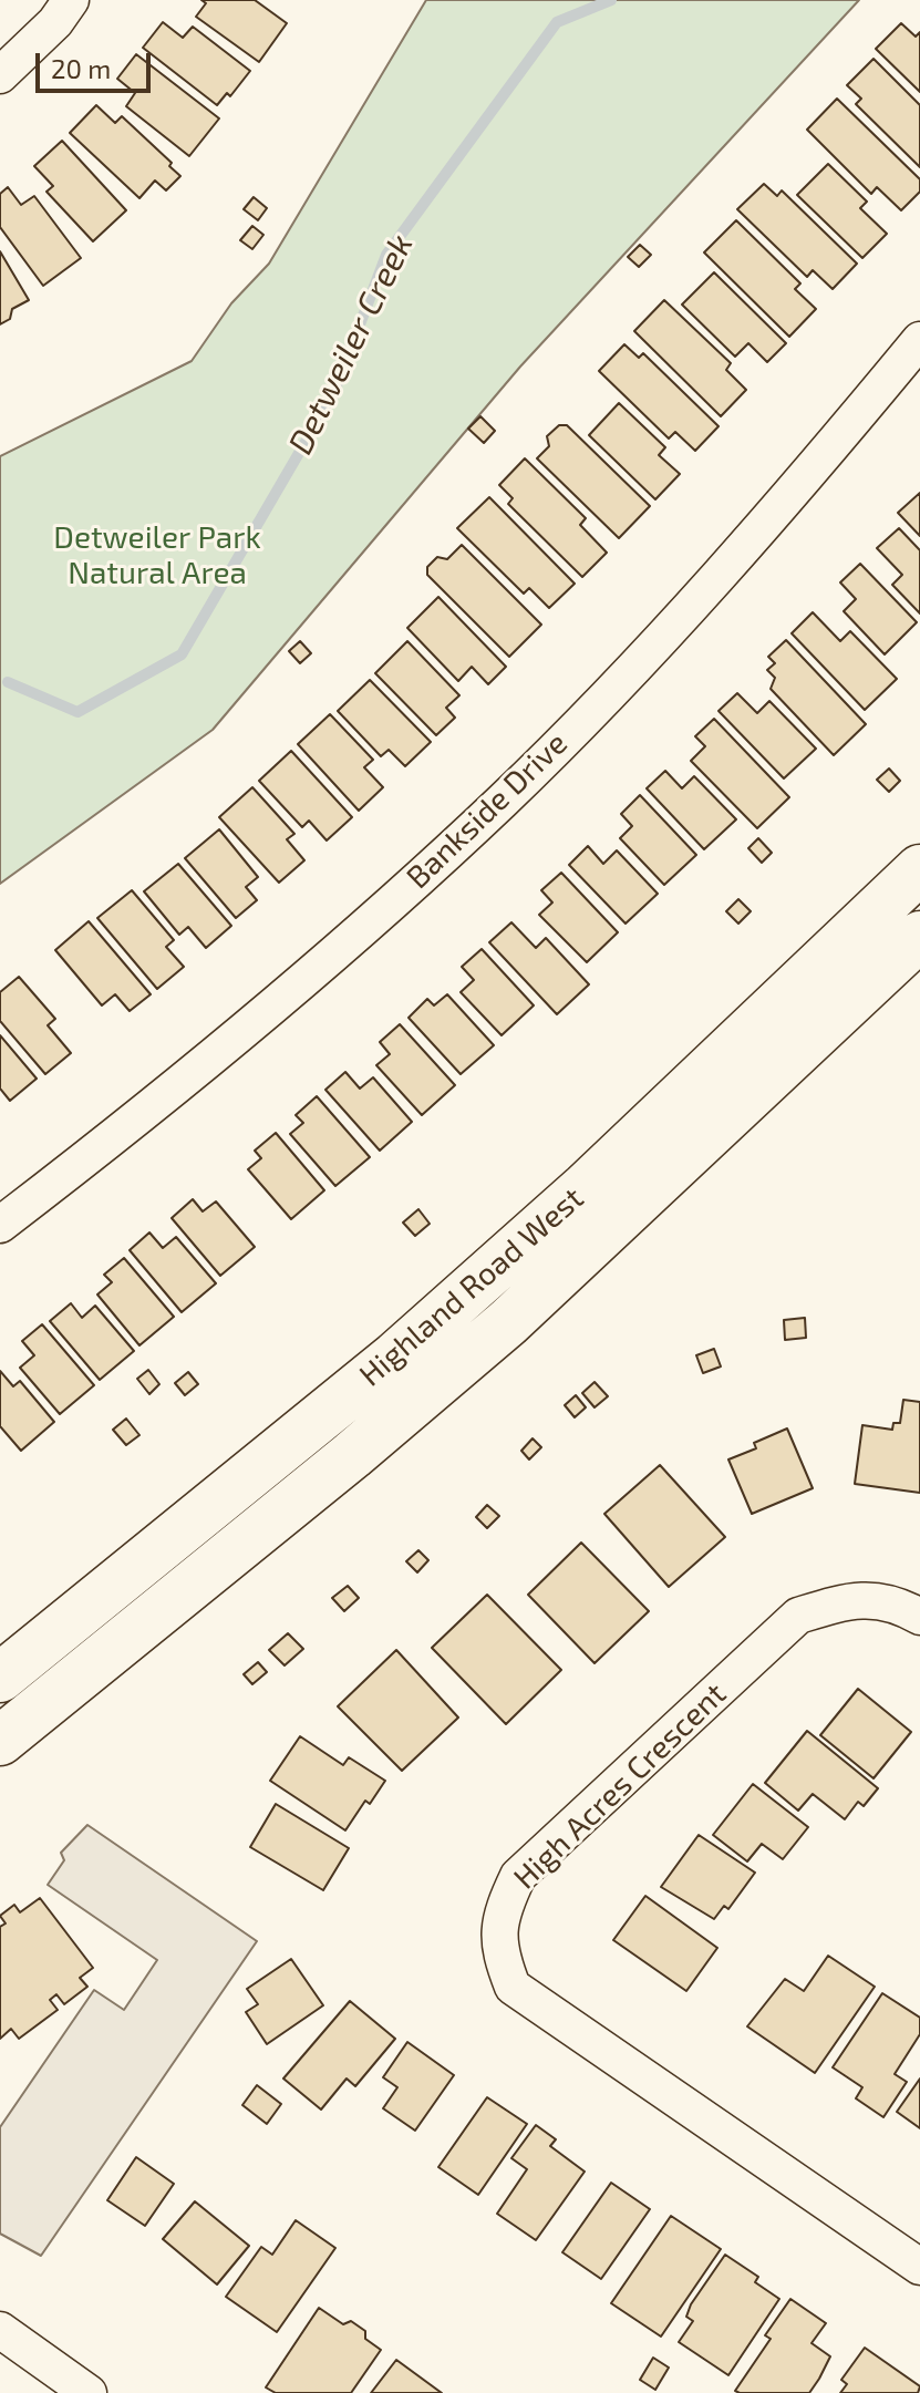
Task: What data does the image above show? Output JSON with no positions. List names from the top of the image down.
{
  "streets": {
    "main road": ["Highland Road West"],
    "street": ["Bankside Drive", "High Acres Crescent"]
  },
  "water": ["Detweiler Creek"],
  "parks": ["Detweiler Park Natural Area"],
  "scale_bar": "20 m"
}
